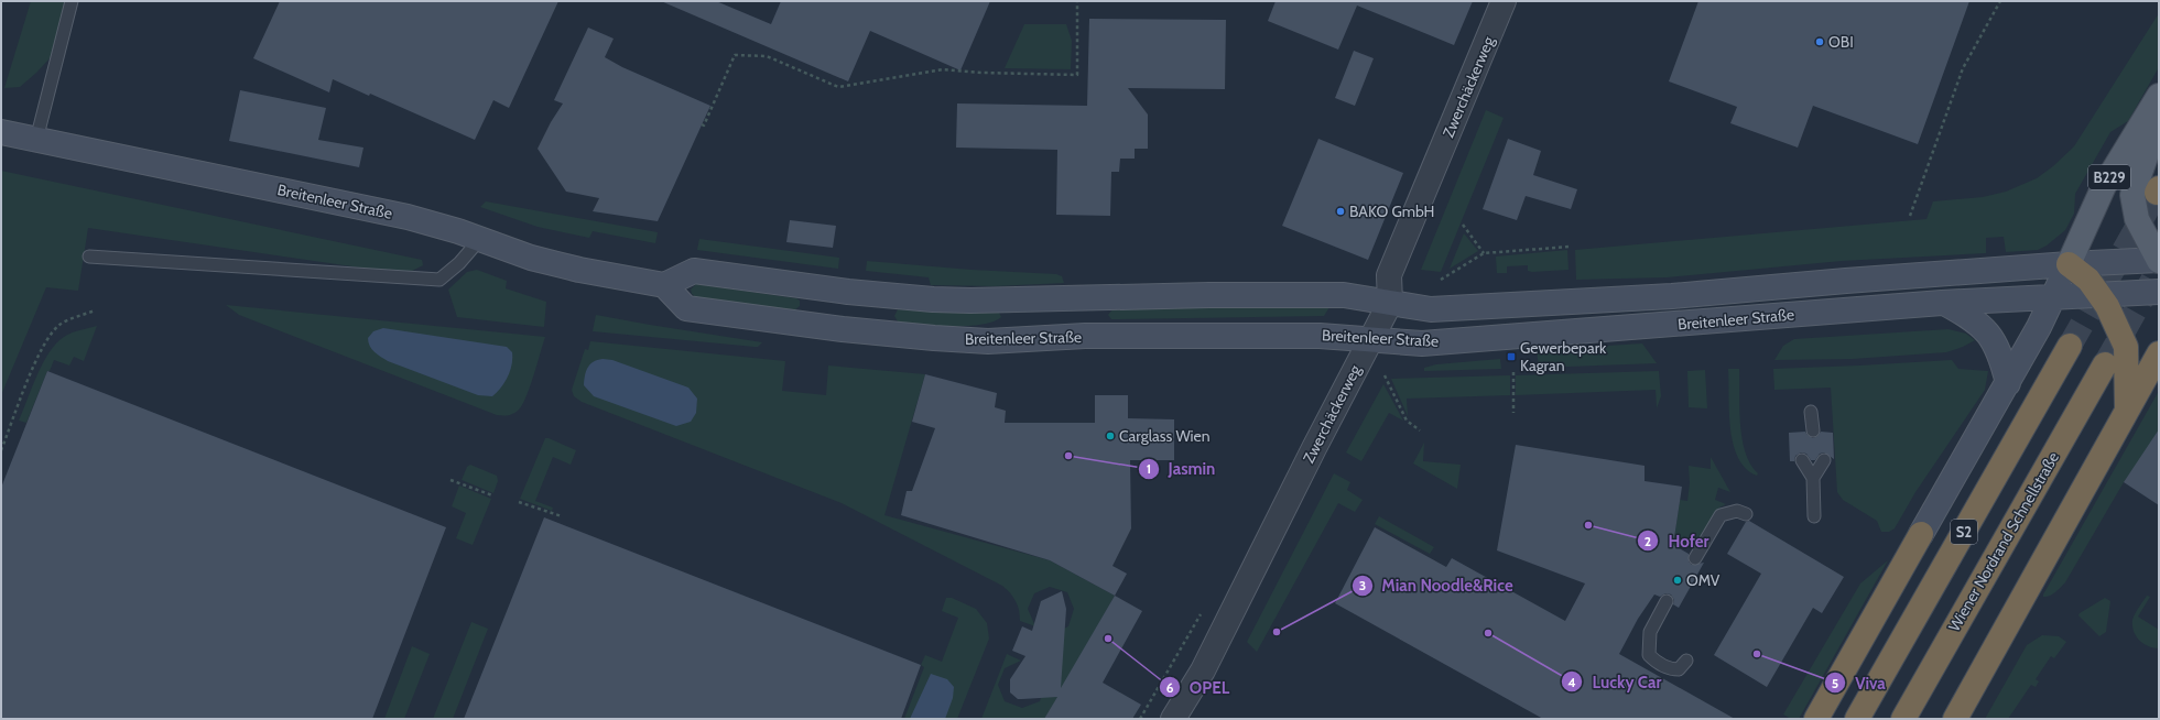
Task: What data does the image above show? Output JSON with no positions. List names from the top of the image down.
{
  "streets": {
    "highway": ["S2", "Wiener Nordrand Schnellstraße"],
    "main road": ["B229", "Breitenleer Straße"],
    "street": ["Zwerchäckerweg"]
  },
  "crossings": [
    ["Zwerchäckerweg", "Breitenleer Straße"],
    ["B229", "Breitenleer Straße"]
  ],
  "places": {
    "other": [
      "OBI",
      "BAKO GmbH",
      "Carglass Wien",
      "Jasmin",
      "Hofer",
      "OMV",
      "Mian Noodle&Rice",
      "Lucky Car",
      "OPEL",
      "Viva"
    ],
    "transit": ["Gewerbepark Kagran"]
  }
}
